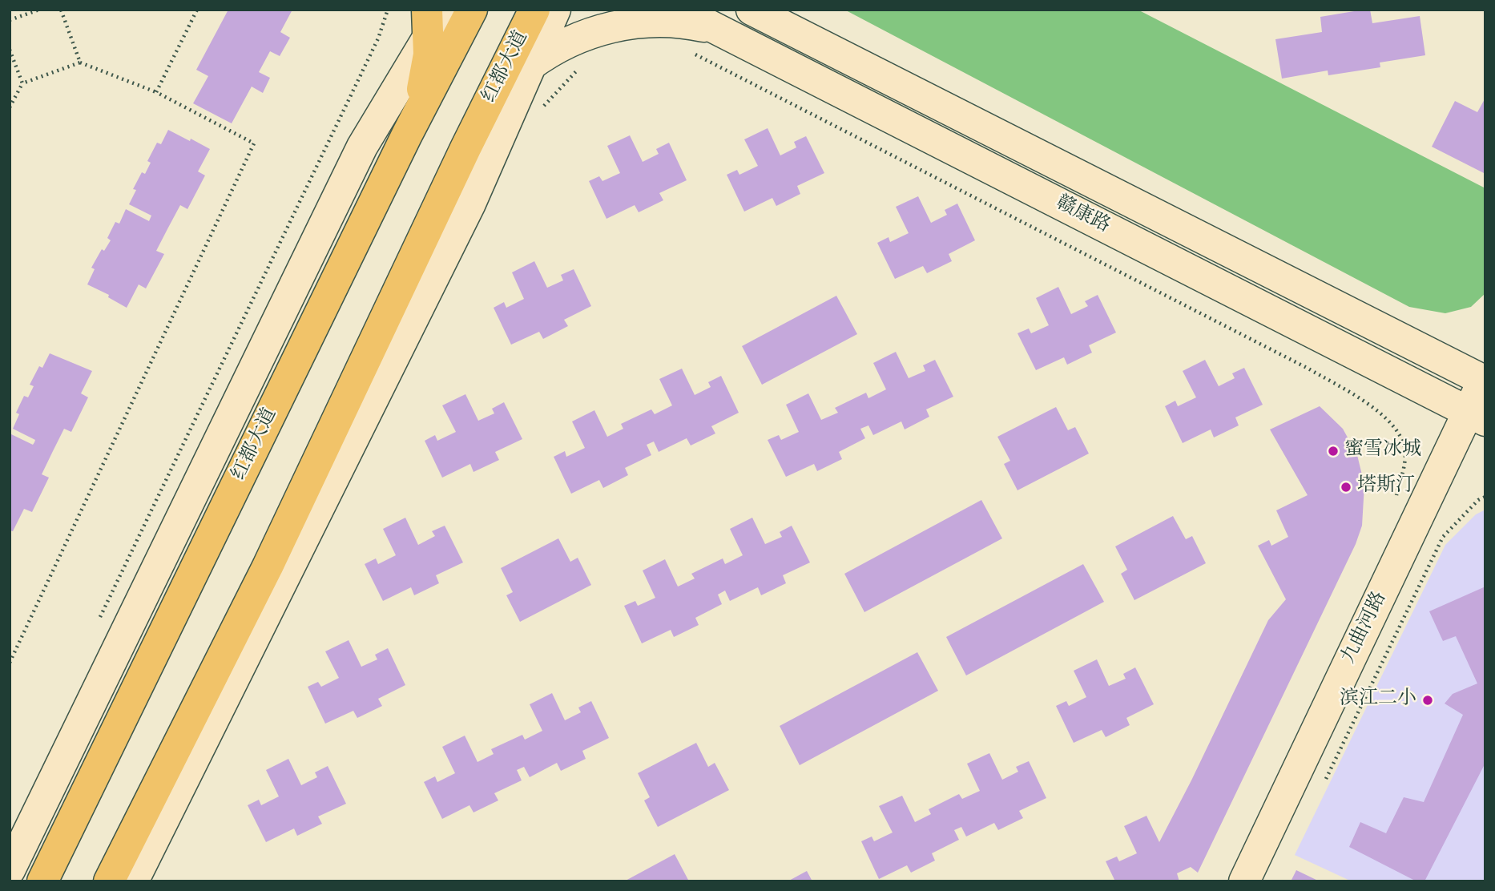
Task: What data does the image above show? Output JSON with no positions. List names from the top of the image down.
{
  "streets": {
    "main road": ["红都大道"],
    "street": ["赣康路", "九曲河路"]
  },
  "crossings": [
    ["赣康路", "九曲河路"]
  ],
  "places": ["蜜雪冰城", "塔斯汀", "滨江二小"]
}
